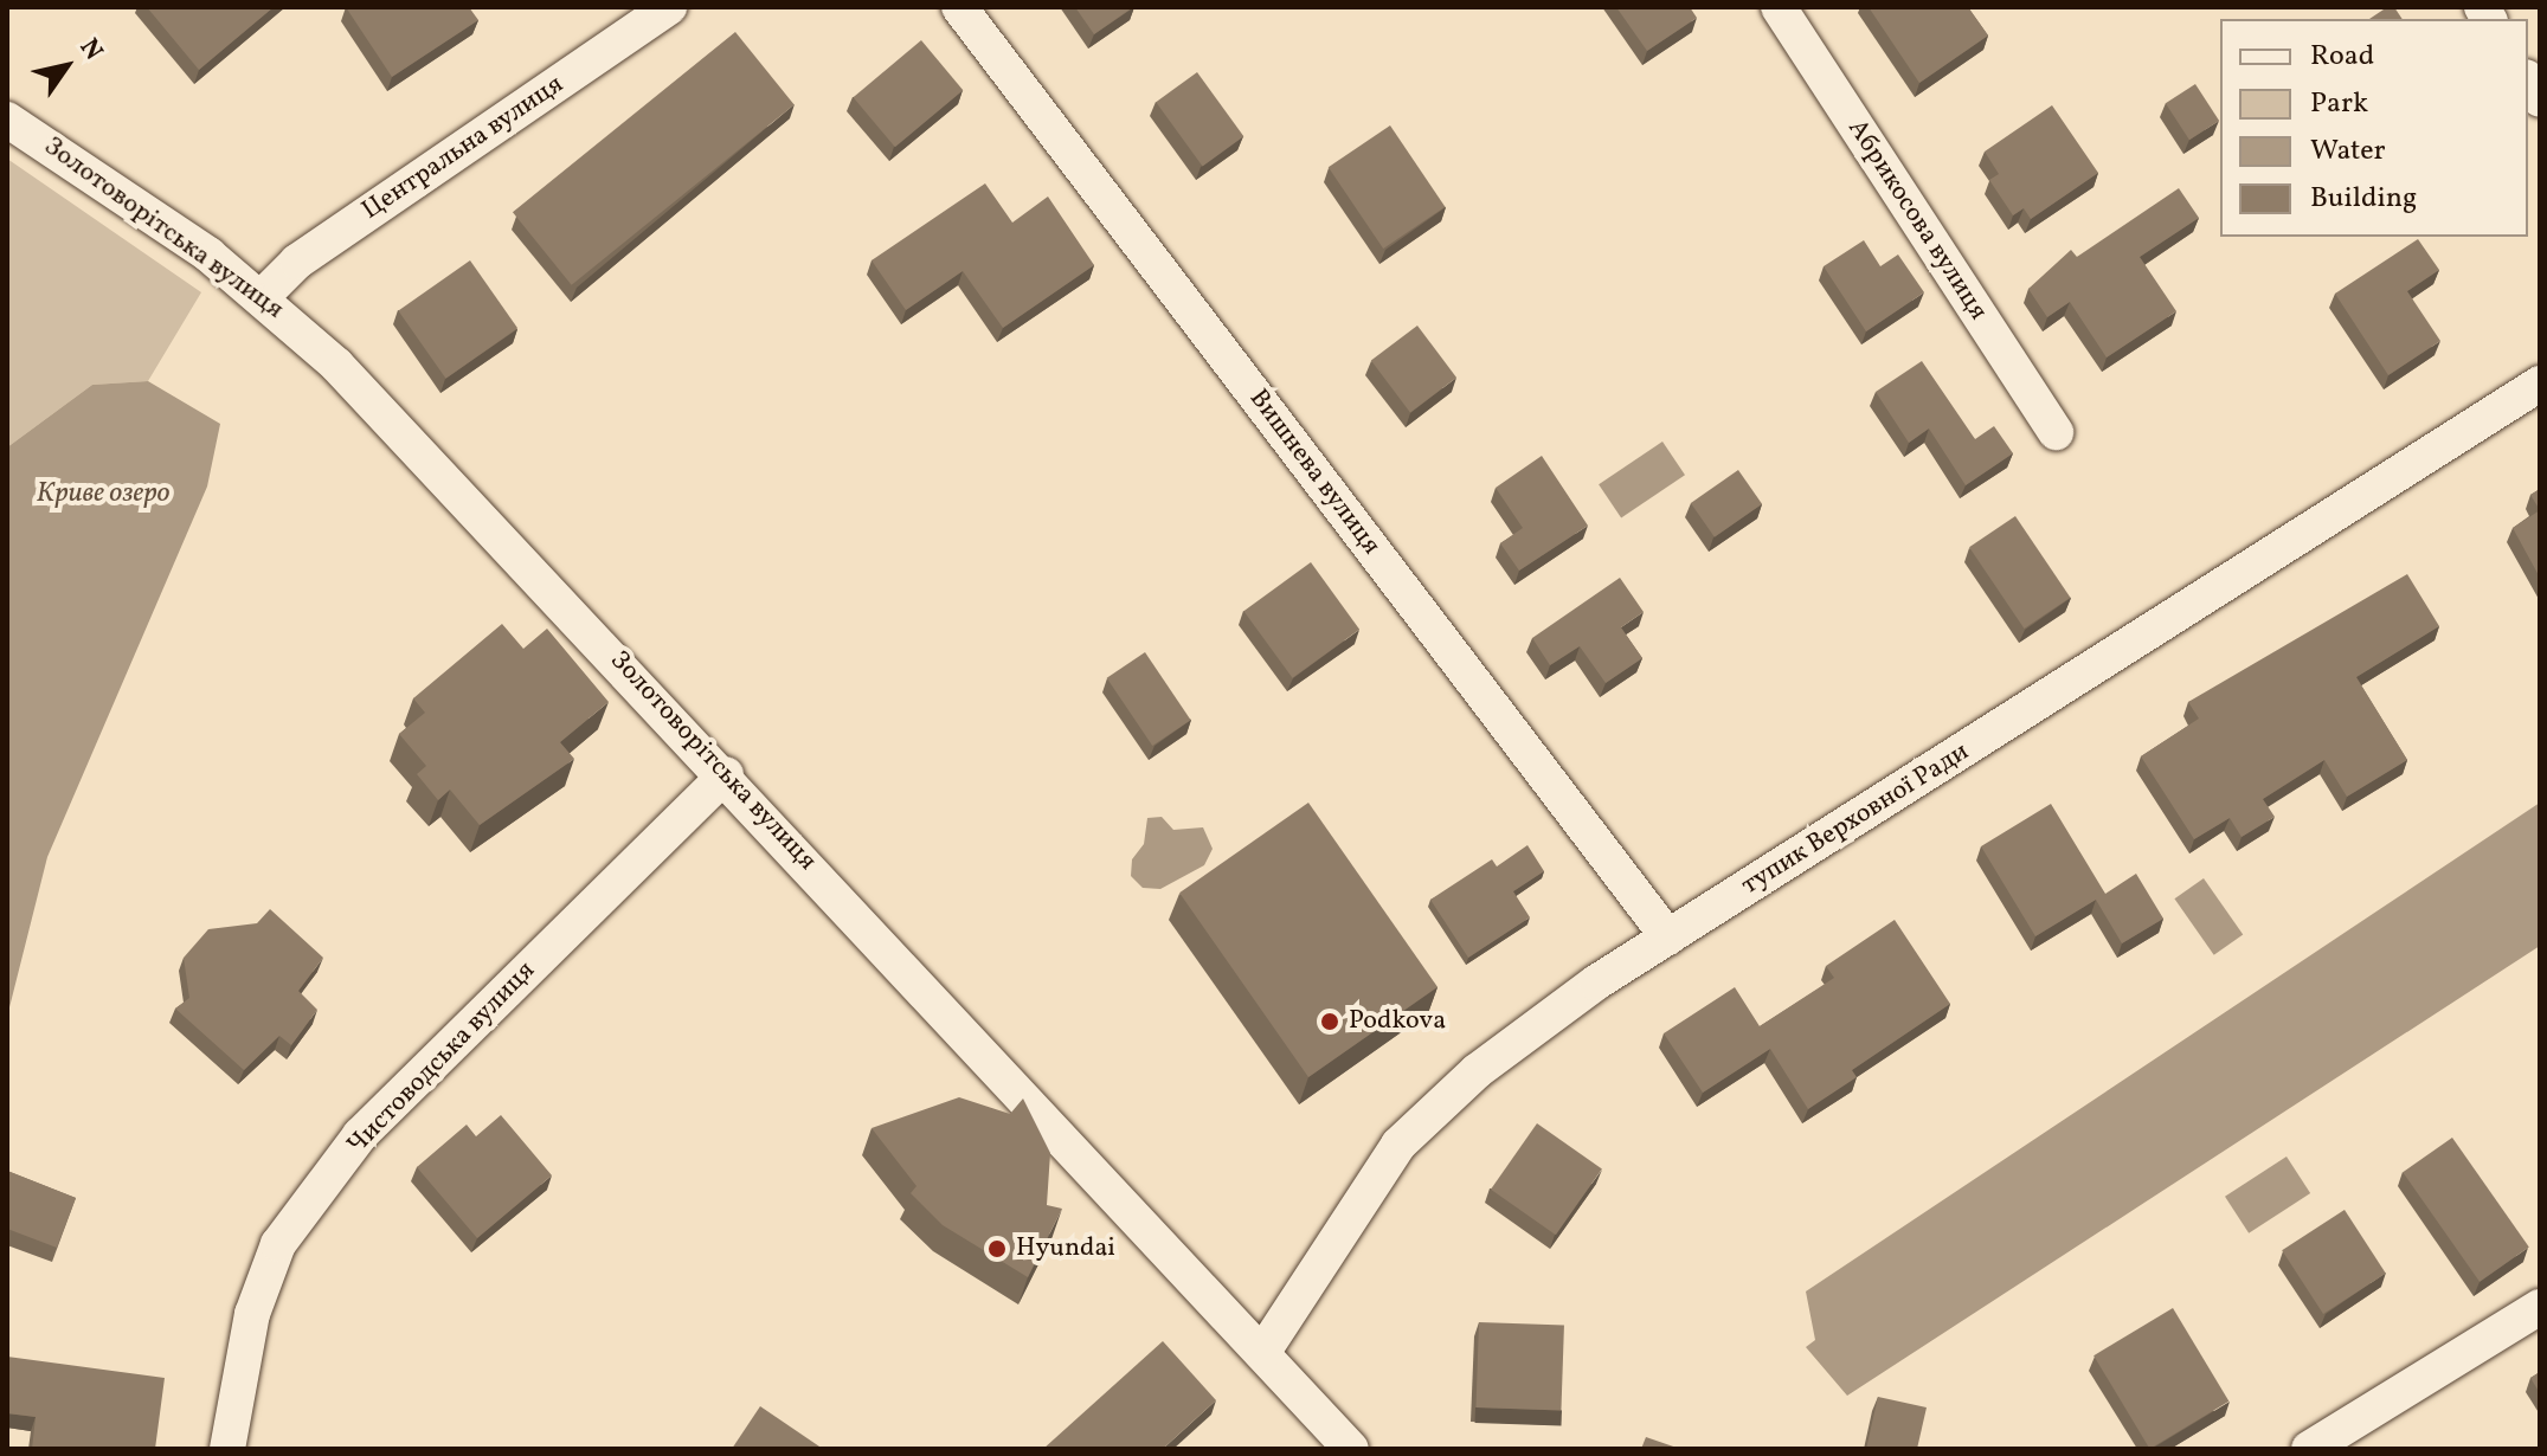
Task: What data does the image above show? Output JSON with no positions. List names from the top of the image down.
{
  "streets": {
    "street": [
      "Центральна вулиця",
      "Абрикосова вулиця",
      "Золотоворітська вулиця",
      "Вишнева вулиця",
      "тупик Верховної Ради",
      "Чистоводська вулиця"
    ]
  },
  "crossings": [
    ["Центральна вулиця", "Золотоворітська вулиця"],
    ["Золотоворітська вулиця", "тупик Верховної Ради"],
    ["Золотоворітська вулиця", "Чистоводська вулиця"],
    ["Вишнева вулиця", "тупик Верховної Ради"]
  ],
  "water": ["Криве озеро"],
  "places": ["Podkova", "Hyundai"],
  "legend": [
    "Road",
    "Park",
    "Water",
    "Building"
  ],
  "north": "top right"
}
